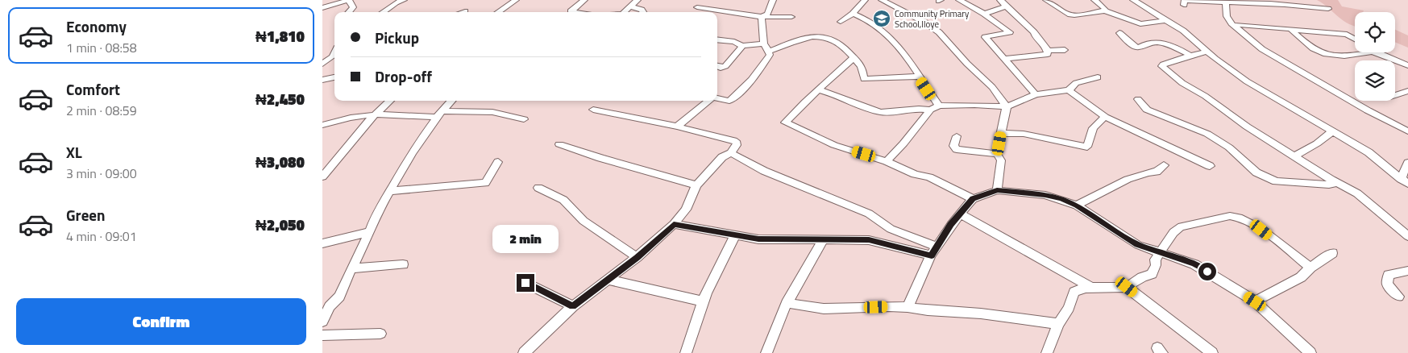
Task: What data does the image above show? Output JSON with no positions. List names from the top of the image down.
{
  "places": {
    "school or university": ["Community Primary School,Iloye"]
  },
  "page": {
    "list": [
      {
        "name": "Economy",
        "note": "1 min · 08:58",
        "value": "₦1,810"
      },
      {
        "name": "Comfort",
        "note": "2 min · 08:59",
        "value": "₦2,450"
      },
      {
        "name": "XL",
        "note": "3 min · 09:00",
        "value": "₦3,080"
      },
      {
        "name": "Green",
        "note": "4 min · 09:01",
        "value": "₦2,050"
      }
    ],
    "banner": ["Pickup", "Drop-off"],
    "bubble": "2 min",
    "buttons": "Confirm"
  }
}
